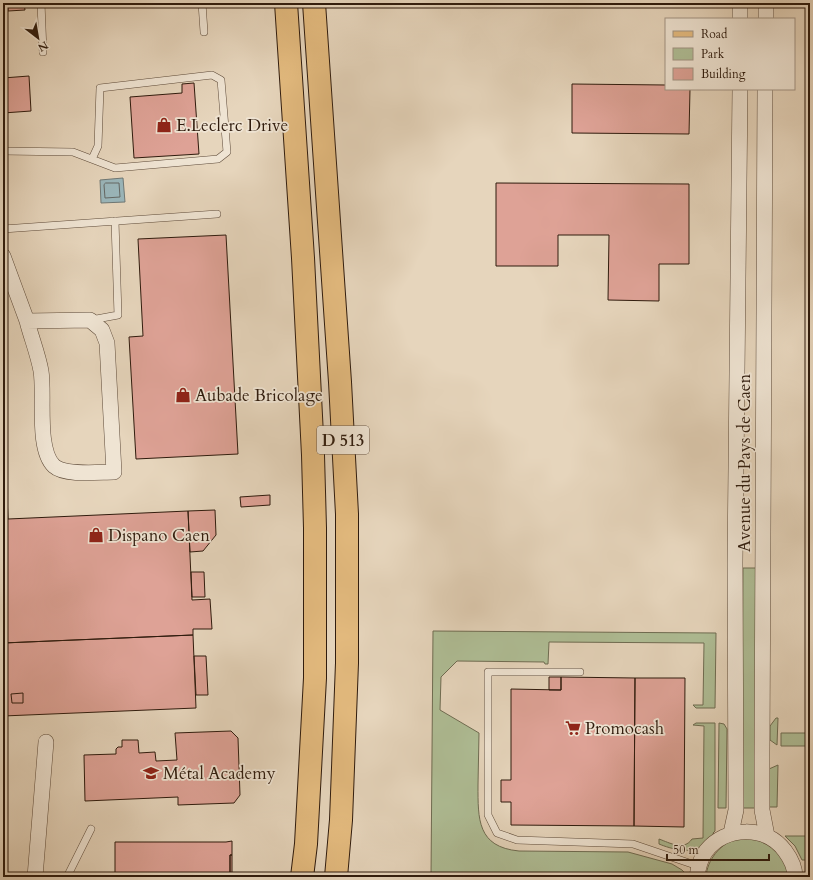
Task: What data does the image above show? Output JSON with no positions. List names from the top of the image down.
{
  "streets": {
    "main road": ["D 513"],
    "street": ["Avenue du Pays de Caen"]
  },
  "places": {
    "shop": ["E.Leclerc Drive", "Aubade Bricolage", "Dispano Caen"],
    "supermarket": ["Promocash"],
    "school or university": ["Métal Academy"]
  },
  "legend": ["Road", "Park", "Building"],
  "scale_bar": "50 m",
  "north": "bottom right"
}
